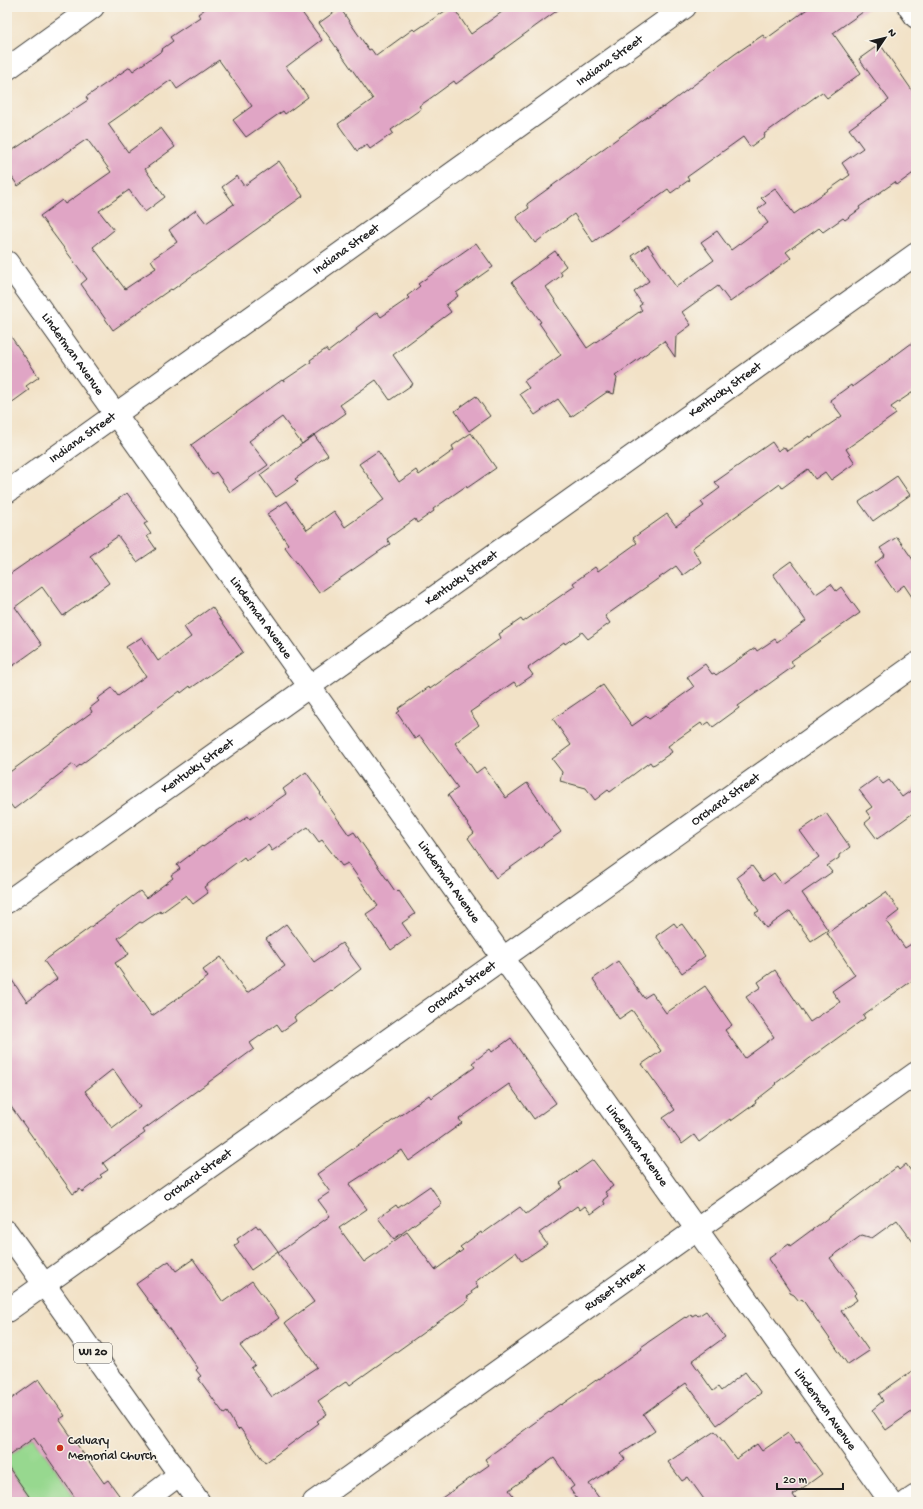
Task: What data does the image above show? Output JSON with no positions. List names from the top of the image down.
{
  "streets": {
    "street": [
      "Indiana Street",
      "Linderman Avenue",
      "Kentucky Street",
      "Orchard Street",
      "Russet Street",
      "WI 20"
    ]
  },
  "crossings": [
    ["Indiana Street", "Linderman Avenue"],
    ["Linderman Avenue", "Kentucky Street"],
    ["Linderman Avenue", "Orchard Street"],
    ["Linderman Avenue", "Russet Street"],
    ["Orchard Street", "WI 20"]
  ],
  "places": ["Calvary Memorial Church"],
  "scale_bar": "20 m",
  "north": "top right"
}
